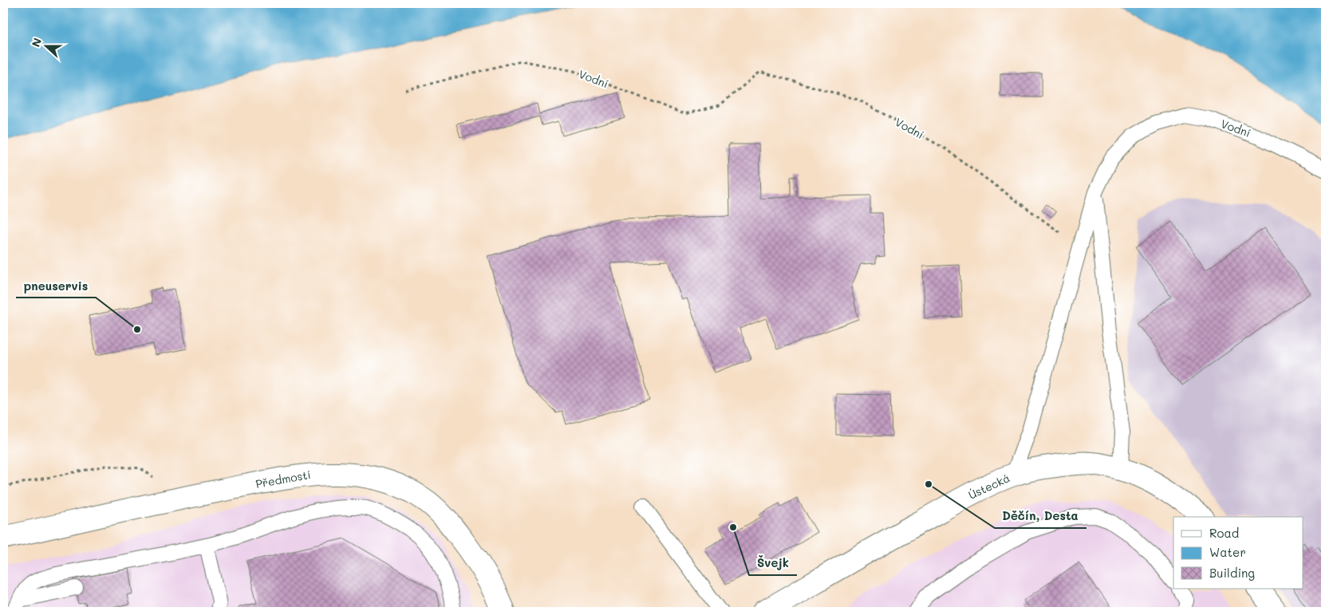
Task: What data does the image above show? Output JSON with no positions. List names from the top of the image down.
{
  "streets": {
    "street": ["Předmostí", "Ústecká"],
    "lane": ["Vodní"]
  },
  "places": ["pneuservis", "Děčín, Desta", "Švejk"],
  "legend": ["Road", "Water", "Building"],
  "north": "left"
}
